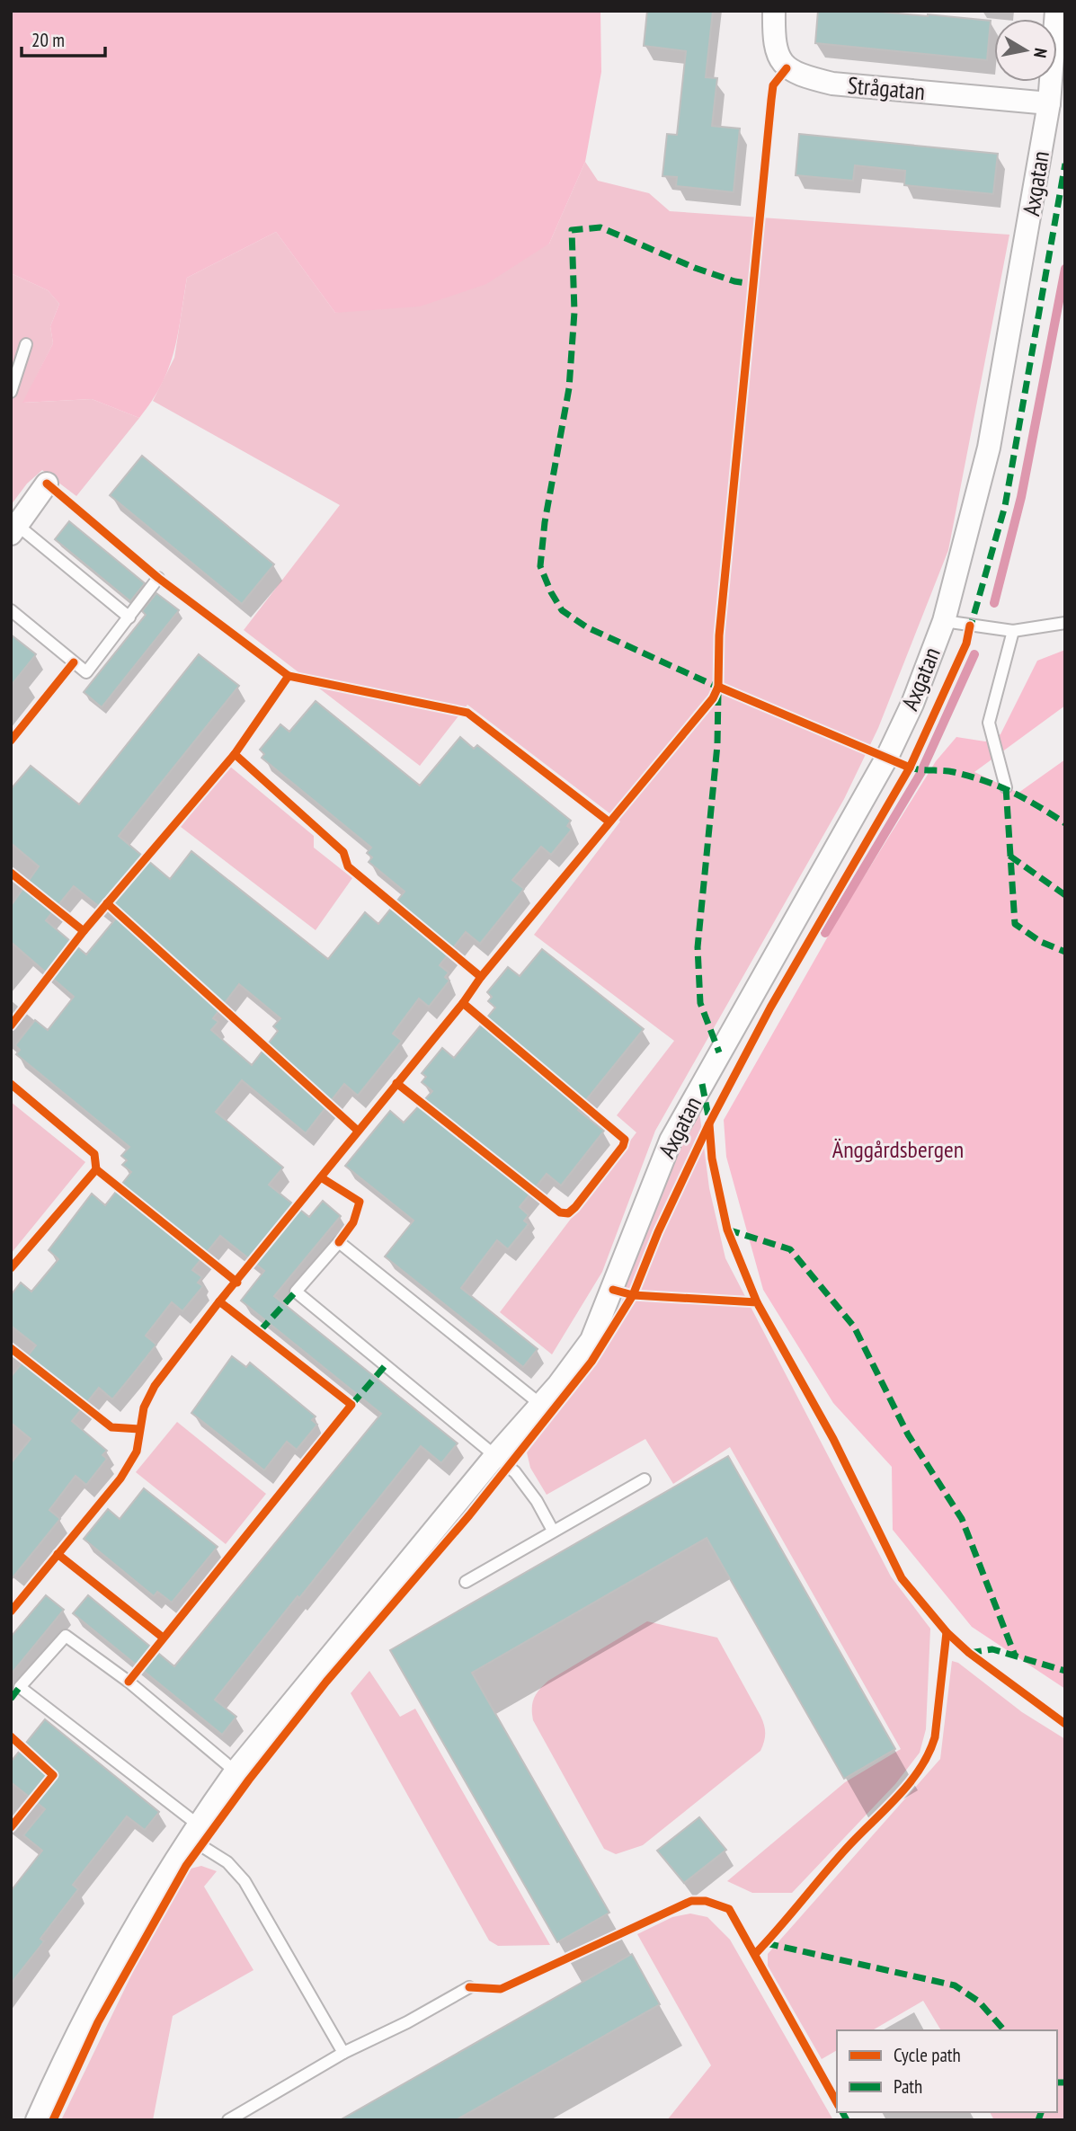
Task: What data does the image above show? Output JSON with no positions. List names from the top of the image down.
{
  "streets": {
    "street": ["Strågatan", "Axgatan"]
  },
  "crossings": [
    ["Strågatan", "Axgatan"]
  ],
  "parks": ["Änggårdsbergen"],
  "legend": ["Cycle path", "Path"],
  "scale_bar": "20 m",
  "north": "right"
}
